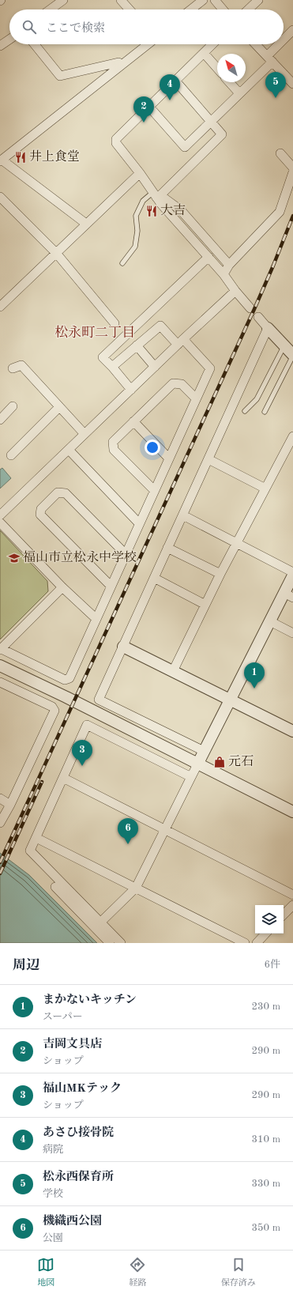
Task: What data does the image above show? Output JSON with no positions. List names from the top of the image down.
{
  "districts": ["松永町二丁目"],
  "places": {
    "restaurant": ["井上食堂", "大吉"],
    "school or university": ["福山市立松永中学校"],
    "shop": ["元石"]
  },
  "north": "top left",
  "page": {
    "search": "ここで検索",
    "pins": [
      "5",
      "4",
      "2",
      "1",
      "3",
      "6"
    ],
    "heading": ["周辺", "6件"],
    "list": [
      {
        "mark": "1",
        "name": "まかないキッチン",
        "note": "スーパー",
        "value": "230 m"
      },
      {
        "mark": "2",
        "name": "吉岡文具店",
        "note": "ショップ",
        "value": "290 m"
      },
      {
        "mark": "3",
        "name": "福山MKテック",
        "note": "ショップ",
        "value": "290 m"
      },
      {
        "mark": "4",
        "name": "あさひ接骨院",
        "note": "病院",
        "value": "310 m"
      },
      {
        "mark": "5",
        "name": "松永西保育所",
        "note": "学校",
        "value": "330 m"
      },
      {
        "mark": "6",
        "name": "機織西公園",
        "note": "公園",
        "value": "350 m"
      }
    ],
    "nav": ["地図", "経路", "保存済み"]
  }
}
